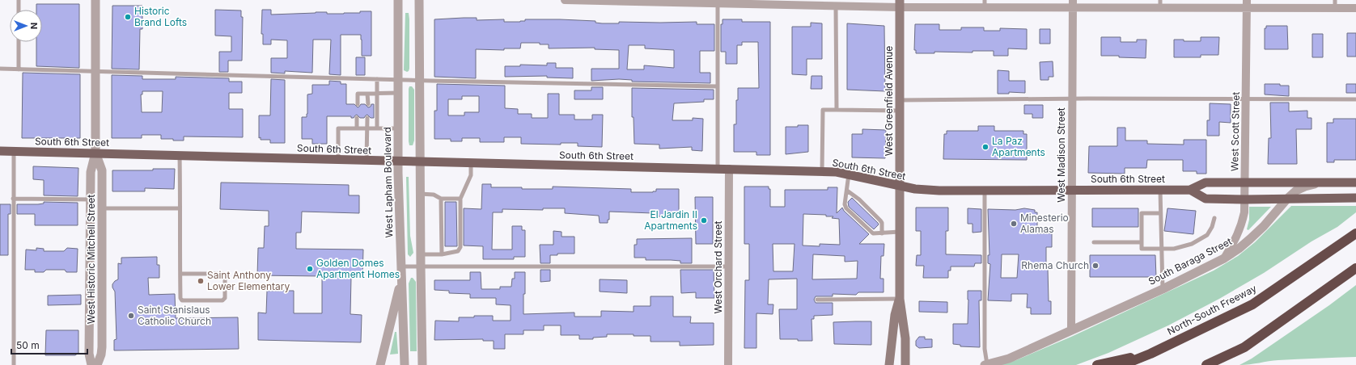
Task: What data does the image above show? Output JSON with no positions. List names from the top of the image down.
{
  "streets": {
    "highway": ["North-South Freeway"],
    "main road": ["West Greenfield Avenue", "South 6th Street"],
    "street": [
      "West Scott Street",
      "West Madison Street",
      "West Lapham Boulevard",
      "West Historic Mitchell Street",
      "South Baraga Street",
      "West Orchard Street"
    ]
  },
  "crossings": [
    ["West Greenfield Avenue", "South 6th Street"],
    ["West Scott Street", "South 6th Street"],
    ["West Scott Street", "South Baraga Street"],
    ["South 6th Street", "West Madison Street"],
    ["South 6th Street", "West Lapham Boulevard"],
    ["South 6th Street", "West Historic Mitchell Street"],
    ["South 6th Street", "South Baraga Street"],
    ["South 6th Street", "West Orchard Street"],
    ["West Madison Street", "South Baraga Street"]
  ],
  "places": [
    "Historic Brand Lofts",
    "La Paz Apartments",
    "El Jardin II Apartments",
    "Minesterio Alamas",
    "Rhema Church",
    "Golden Domes Apartment Homes",
    "Saint Anthony Lower Elementary",
    "Saint Stanislaus Catholic Church"
  ],
  "scale_bar": "50 m",
  "north": "right"
}
